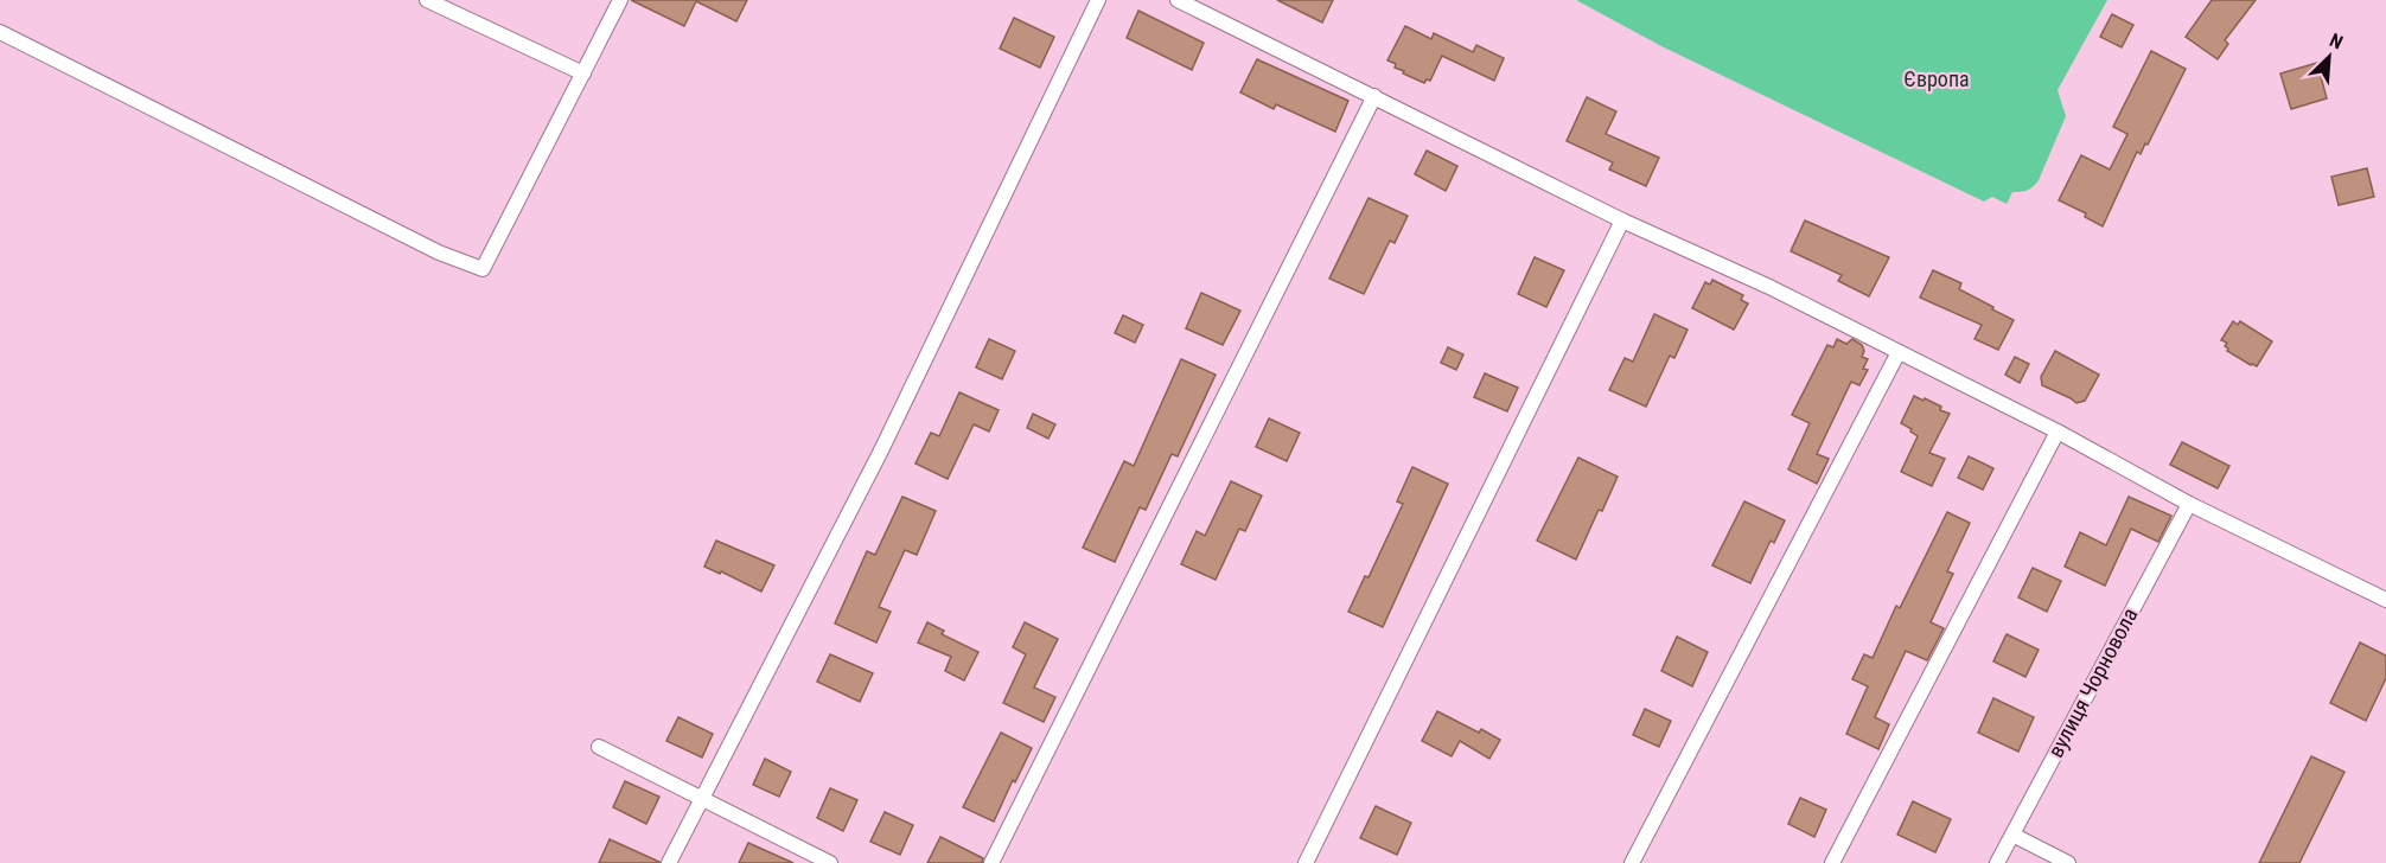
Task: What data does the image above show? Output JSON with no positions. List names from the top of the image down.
{
  "streets": {
    "street": ["вулиця Чорновола"]
  },
  "parks": ["Європа"],
  "north": "top right"
}
